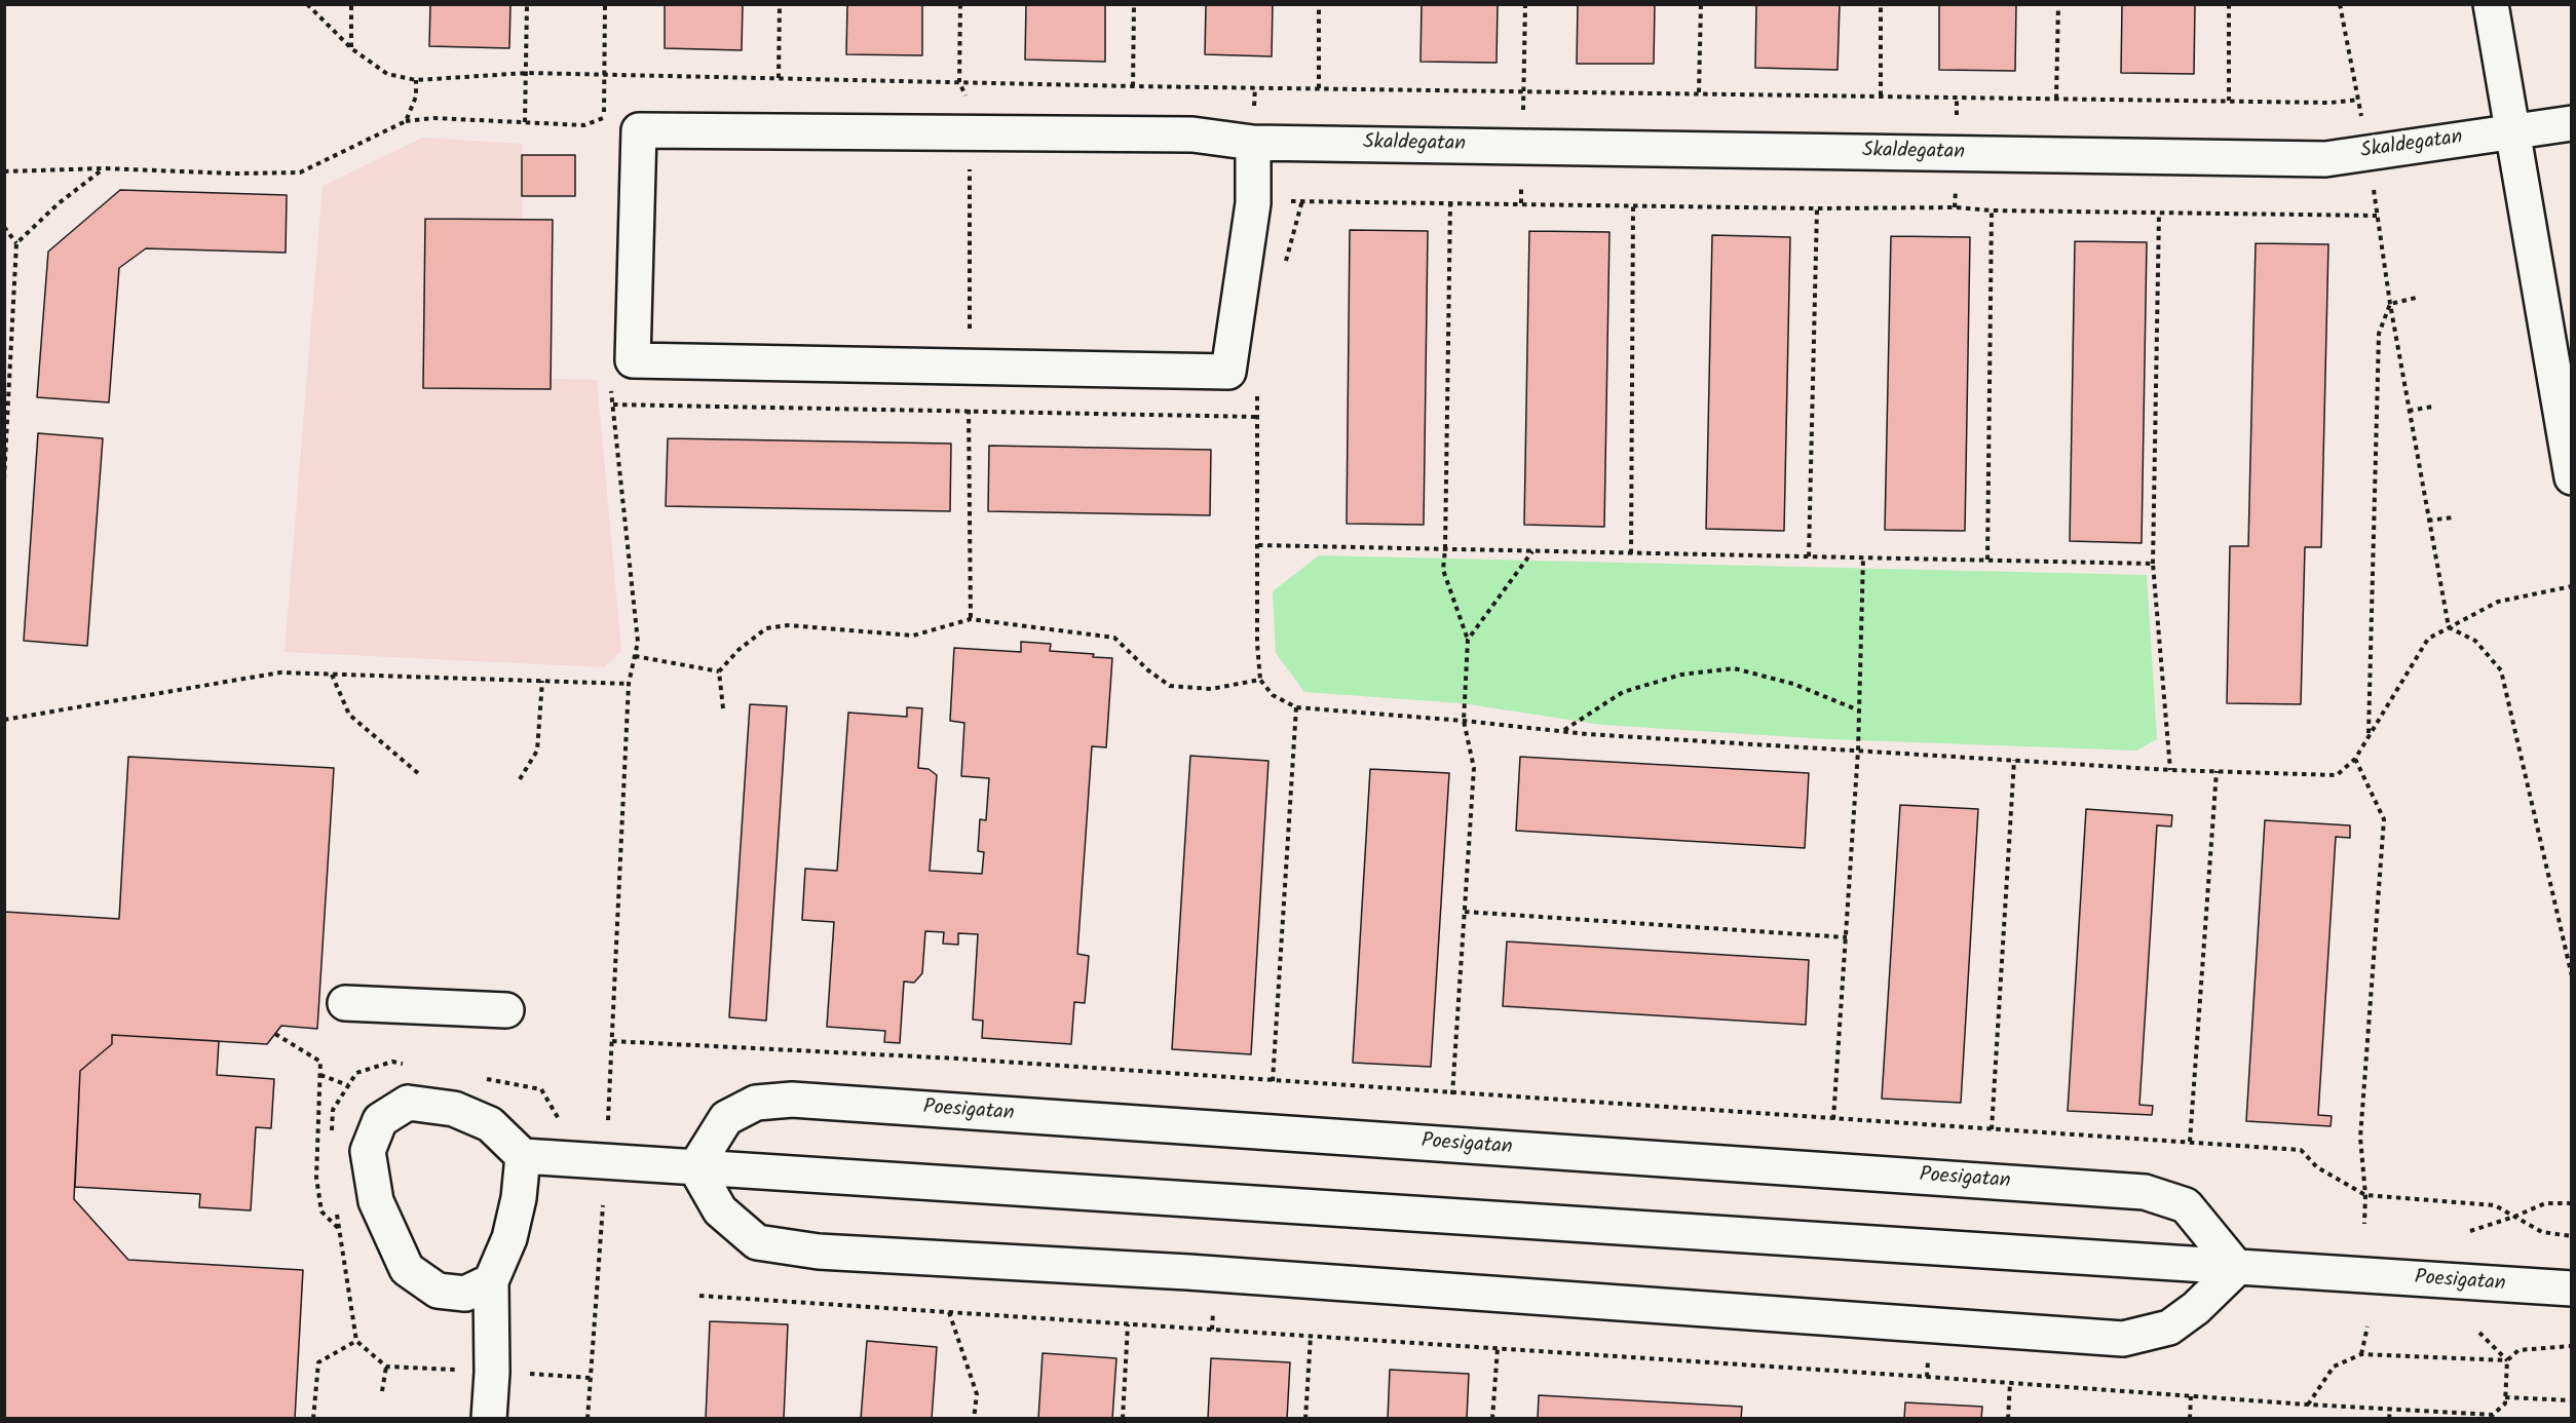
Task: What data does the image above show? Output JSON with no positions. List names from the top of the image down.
{
  "streets": {
    "street": ["Skaldegatan", "Poesigatan"]
  }
}
